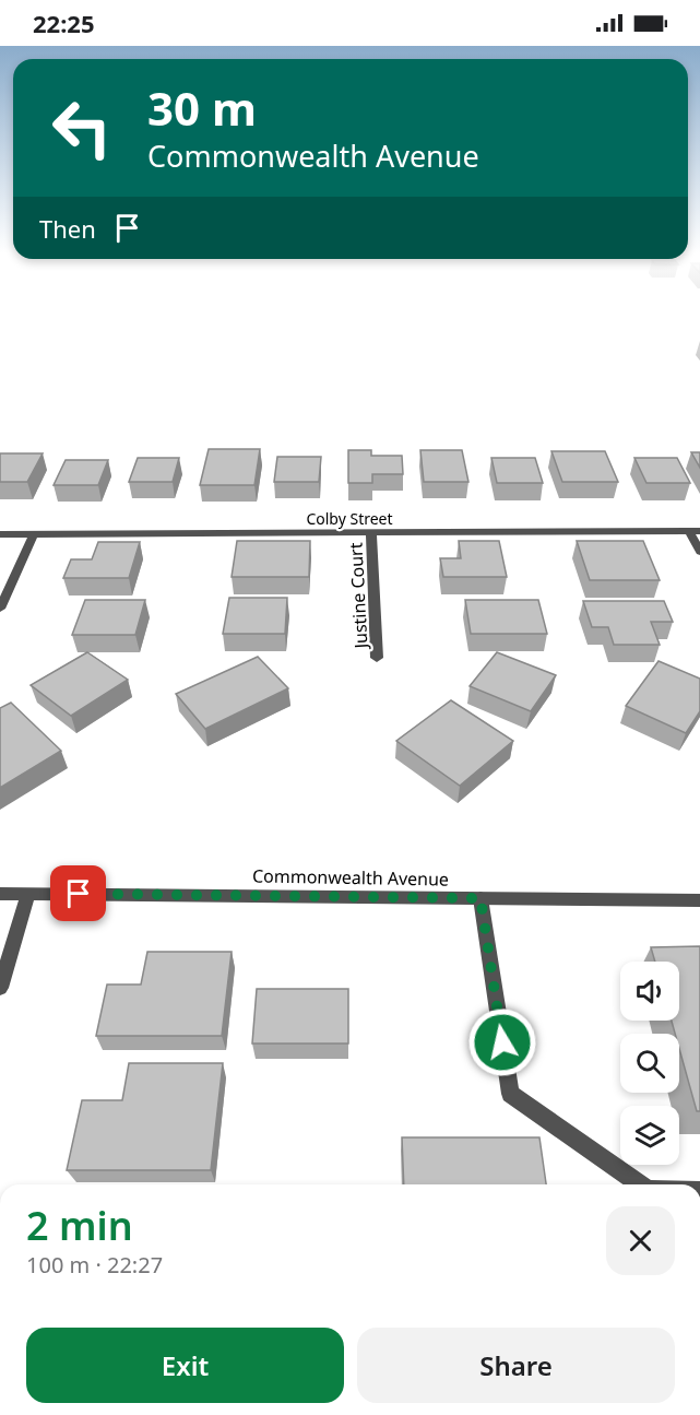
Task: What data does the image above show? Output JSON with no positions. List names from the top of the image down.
{
  "streets": {
    "street": ["Colby Street", "Justine Court", "Commonwealth Avenue"]
  },
  "crossings": [
    ["Colby Street", "Justine Court"]
  ],
  "page": {
    "status": "22:25",
    "turn": ["30 m", "Commonwealth Avenue"],
    "then": "Then",
    "heading": ["2 min", "100 m · 22:27"],
    "buttons": ["Exit", "Share"]
  }
}
